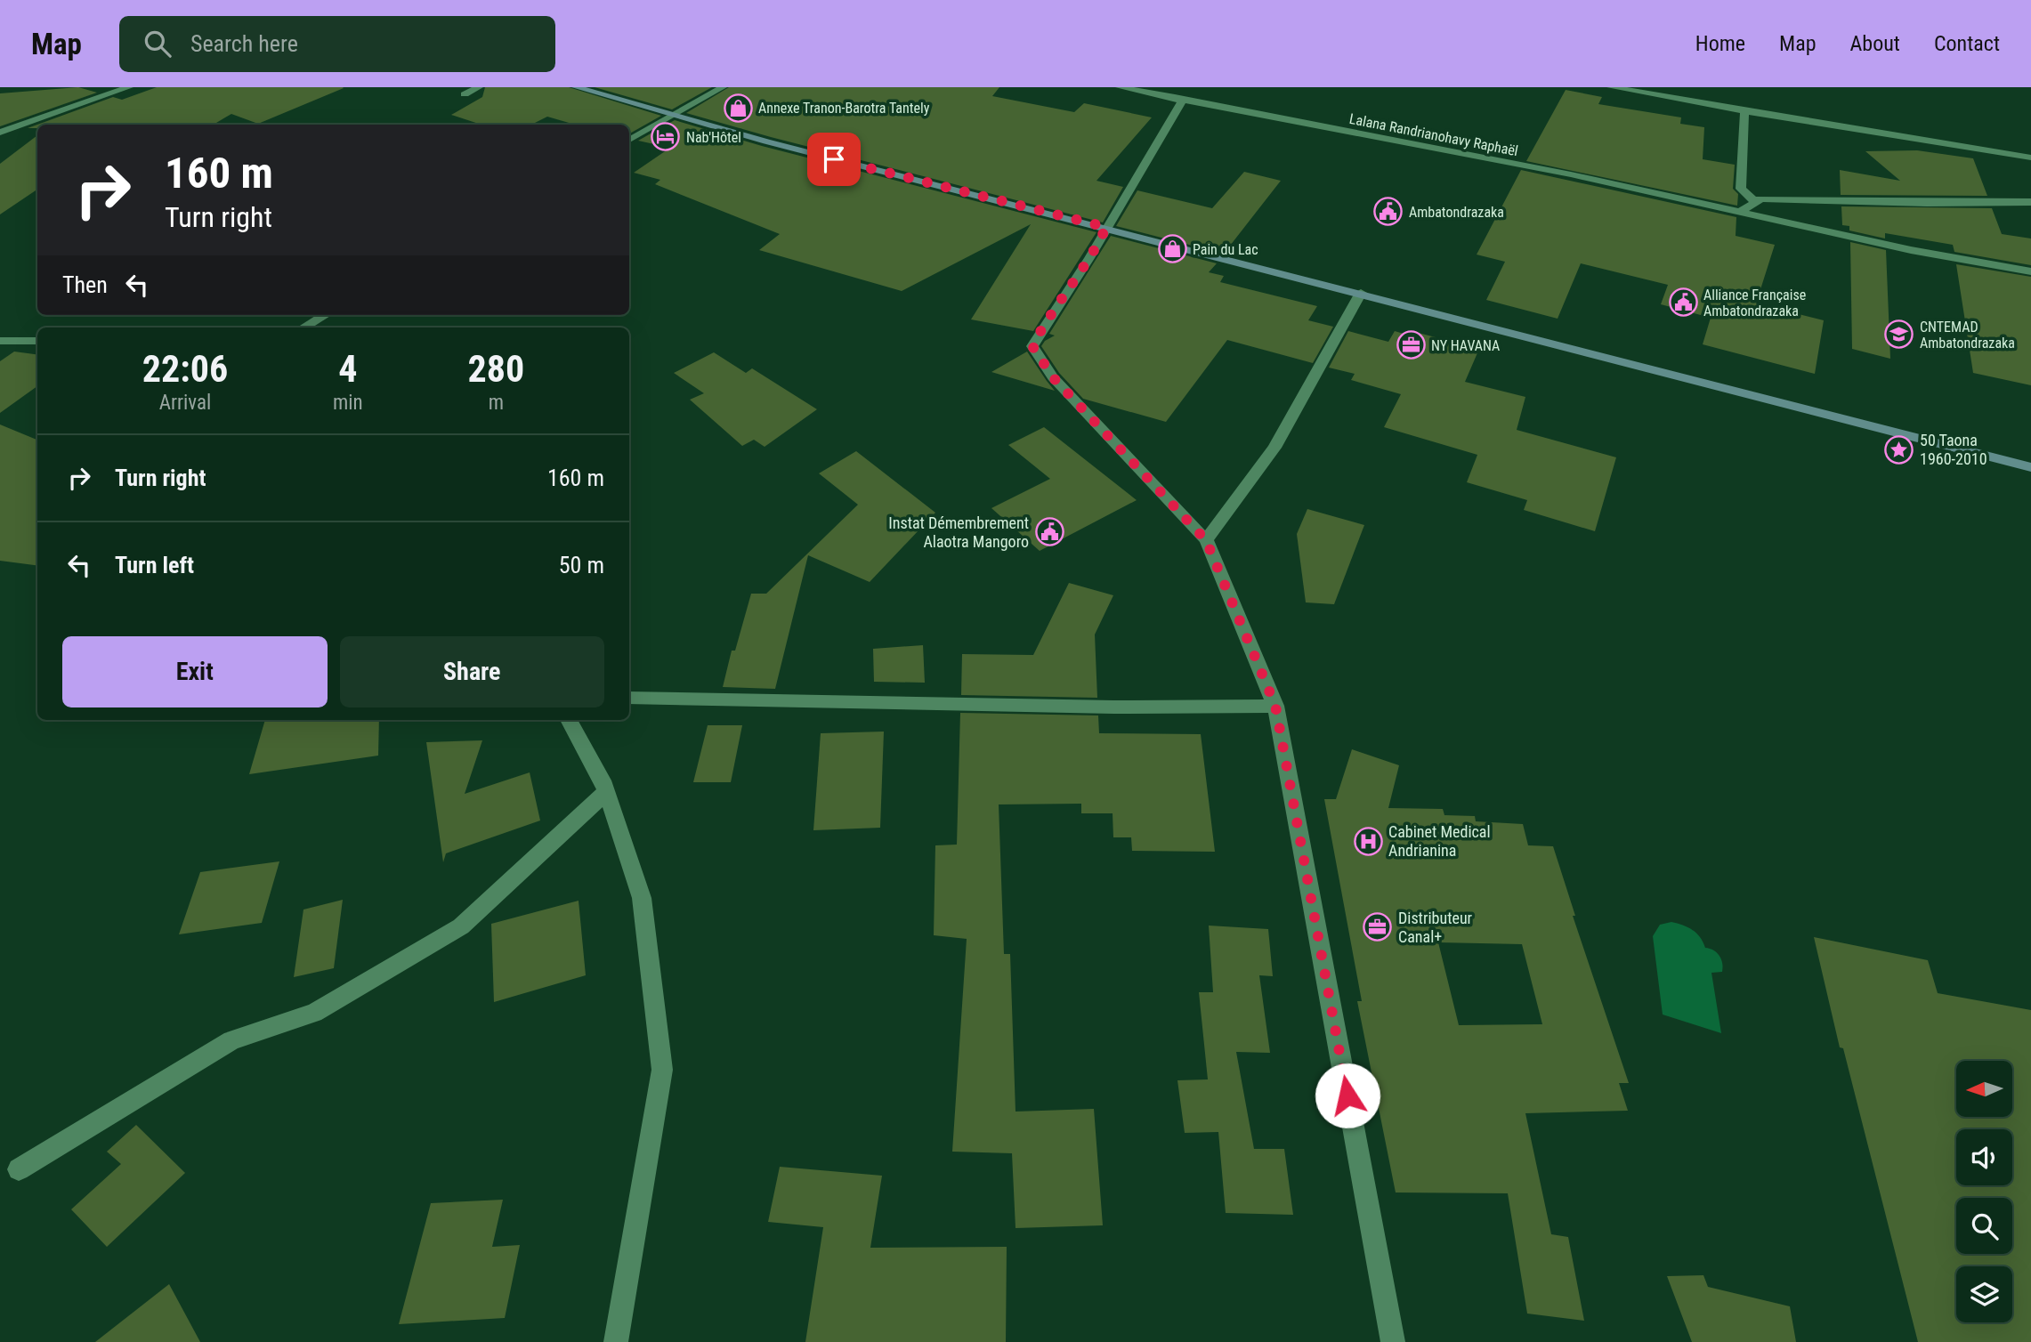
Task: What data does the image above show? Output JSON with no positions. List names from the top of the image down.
{
  "streets": {
    "street": ["Lalana Randrianohavy Raphaël"]
  },
  "places": {
    "shop": ["Annexe Tranon-Barotra Tantely", "Pain du Lac"],
    "hotel": ["Nab'Hôtel"],
    "public building": ["Ambatondrazaka", "Alliance Française Ambatondrazaka", "Instat Démembrement Alaotra Mangoro"],
    "school or university": ["CNTEMAD Ambatondrazaka"],
    "office": ["NY HAVANA", "Distributeur Canal+"],
    "place": ["50 Taona 1960-2010"],
    "hospital": ["Cabinet Medical Andrianina"]
  },
  "north": "left",
  "page": {
    "header": "Map",
    "search": "Search here",
    "nav": [
      "Home",
      "Map",
      "About",
      "Contact"
    ],
    "turn": ["160 m", "Turn right"],
    "then": "Then",
    "eta": [
      "22:06",
      "Arrival",
      "4",
      "min",
      "280",
      "m"
    ],
    "list": [
      {
        "name": "Turn right",
        "value": "160 m"
      },
      {
        "name": "Turn left",
        "value": "50 m"
      }
    ],
    "buttons": ["Exit", "Share"]
  }
}
